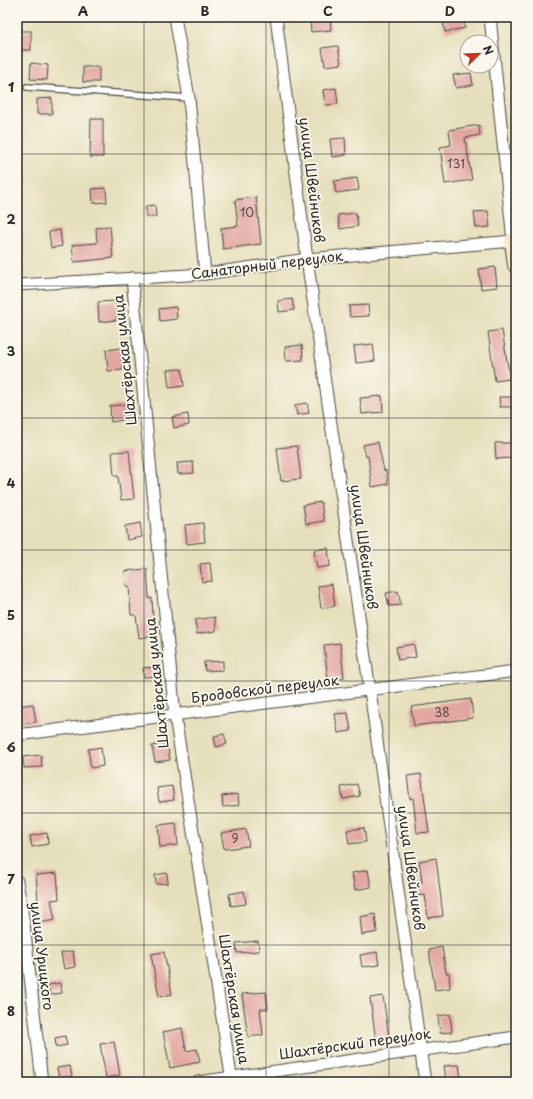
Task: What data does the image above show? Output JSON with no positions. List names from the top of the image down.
{
  "streets": {
    "street": [
      "улица Швейников",
      "Санаторный переулок",
      "Шахтёрская улица",
      "Бродовской переулок",
      "улица Урицкого",
      "Шахтёрский переулок"
    ]
  },
  "crossings": [
    ["улица Швейников", "Санаторный переулок"],
    ["улица Швейников", "Бродовской переулок"],
    ["улица Швейников", "Шахтёрский переулок"],
    ["Санаторный переулок", "Шахтёрская улица"],
    ["Шахтёрская улица", "Бродовской переулок"],
    ["Шахтёрская улица", "Шахтёрский переулок"]
  ],
  "house_numbers": [
    "131",
    "10",
    "38",
    "9"
  ],
  "north": "top right",
  "grid": {
    "columns": [
      "A",
      "B",
      "C",
      "D"
    ],
    "rows": [
      "1",
      "2",
      "3",
      "4",
      "5",
      "6",
      "7",
      "8"
    ]
  }
}
